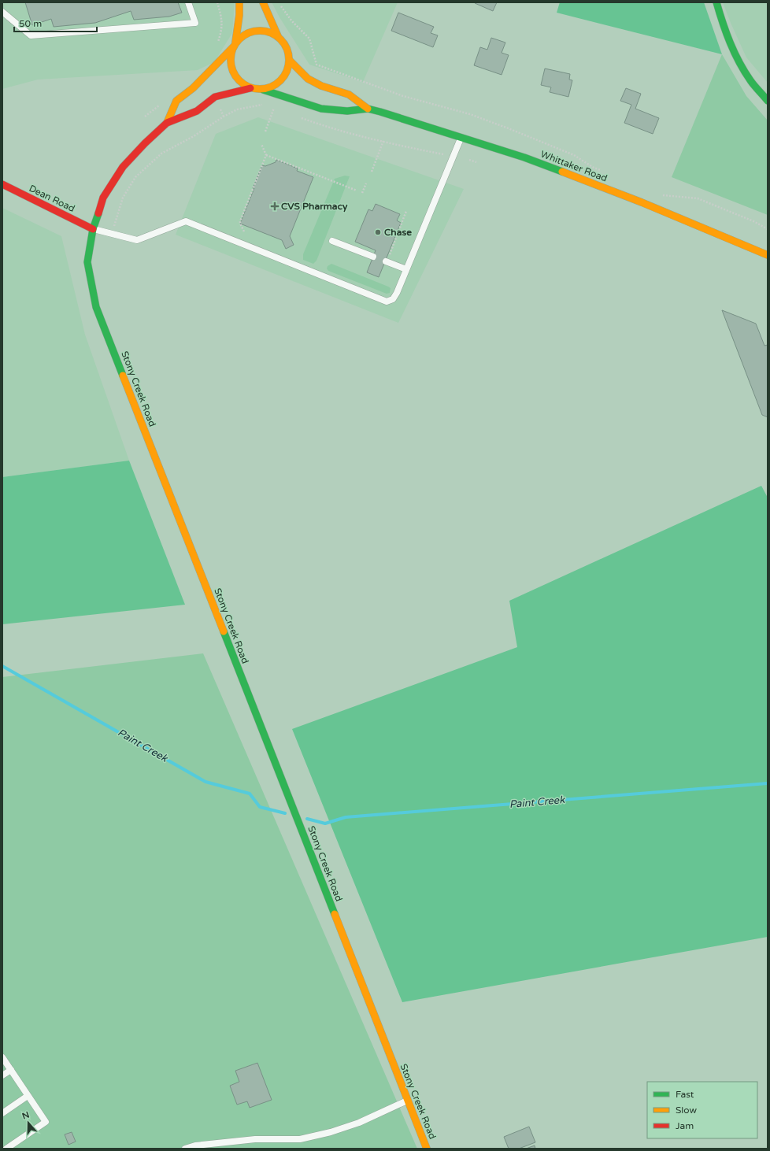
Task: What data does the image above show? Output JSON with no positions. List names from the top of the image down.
{
  "streets": {
    "main road": ["Whittaker Road", "Dean Road", "Stony Creek Road"]
  },
  "crossings": [
    ["Whittaker Road", "Stony Creek Road"],
    ["Dean Road", "Stony Creek Road"]
  ],
  "water": ["Paint Creek"],
  "places": {
    "health": ["CVS Pharmacy"],
    "other": ["Chase"]
  },
  "legend": ["Fast", "Slow", "Jam"],
  "scale_bar": "50 m",
  "north": "top"
}
